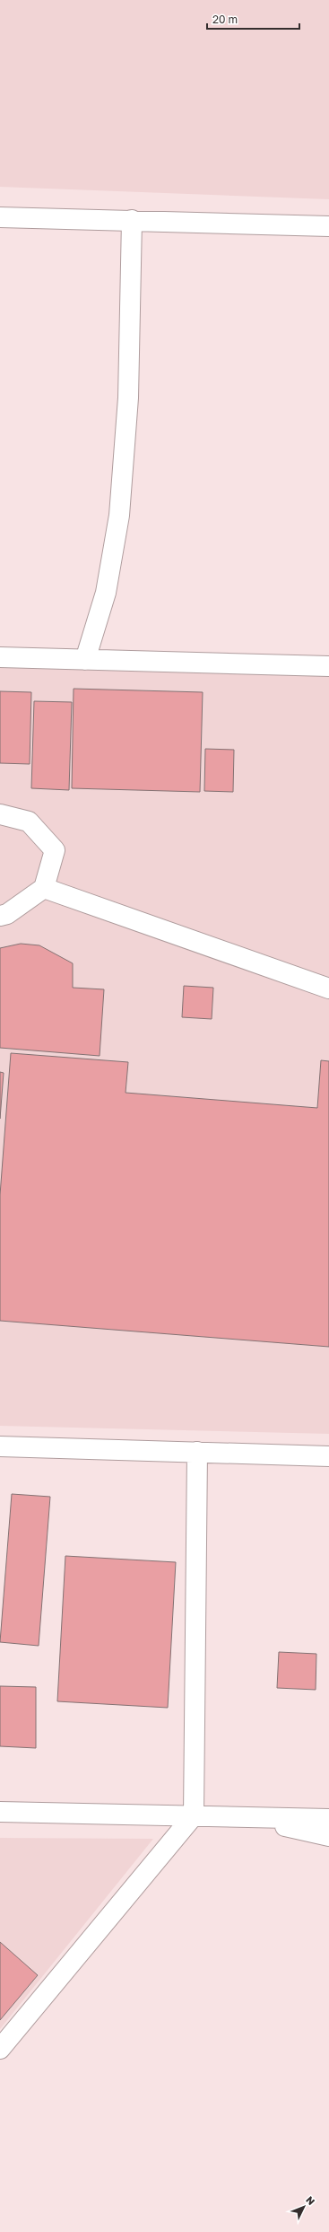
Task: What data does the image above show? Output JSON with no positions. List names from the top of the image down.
{
  "scale_bar": "20 m",
  "north": "top right"
}
